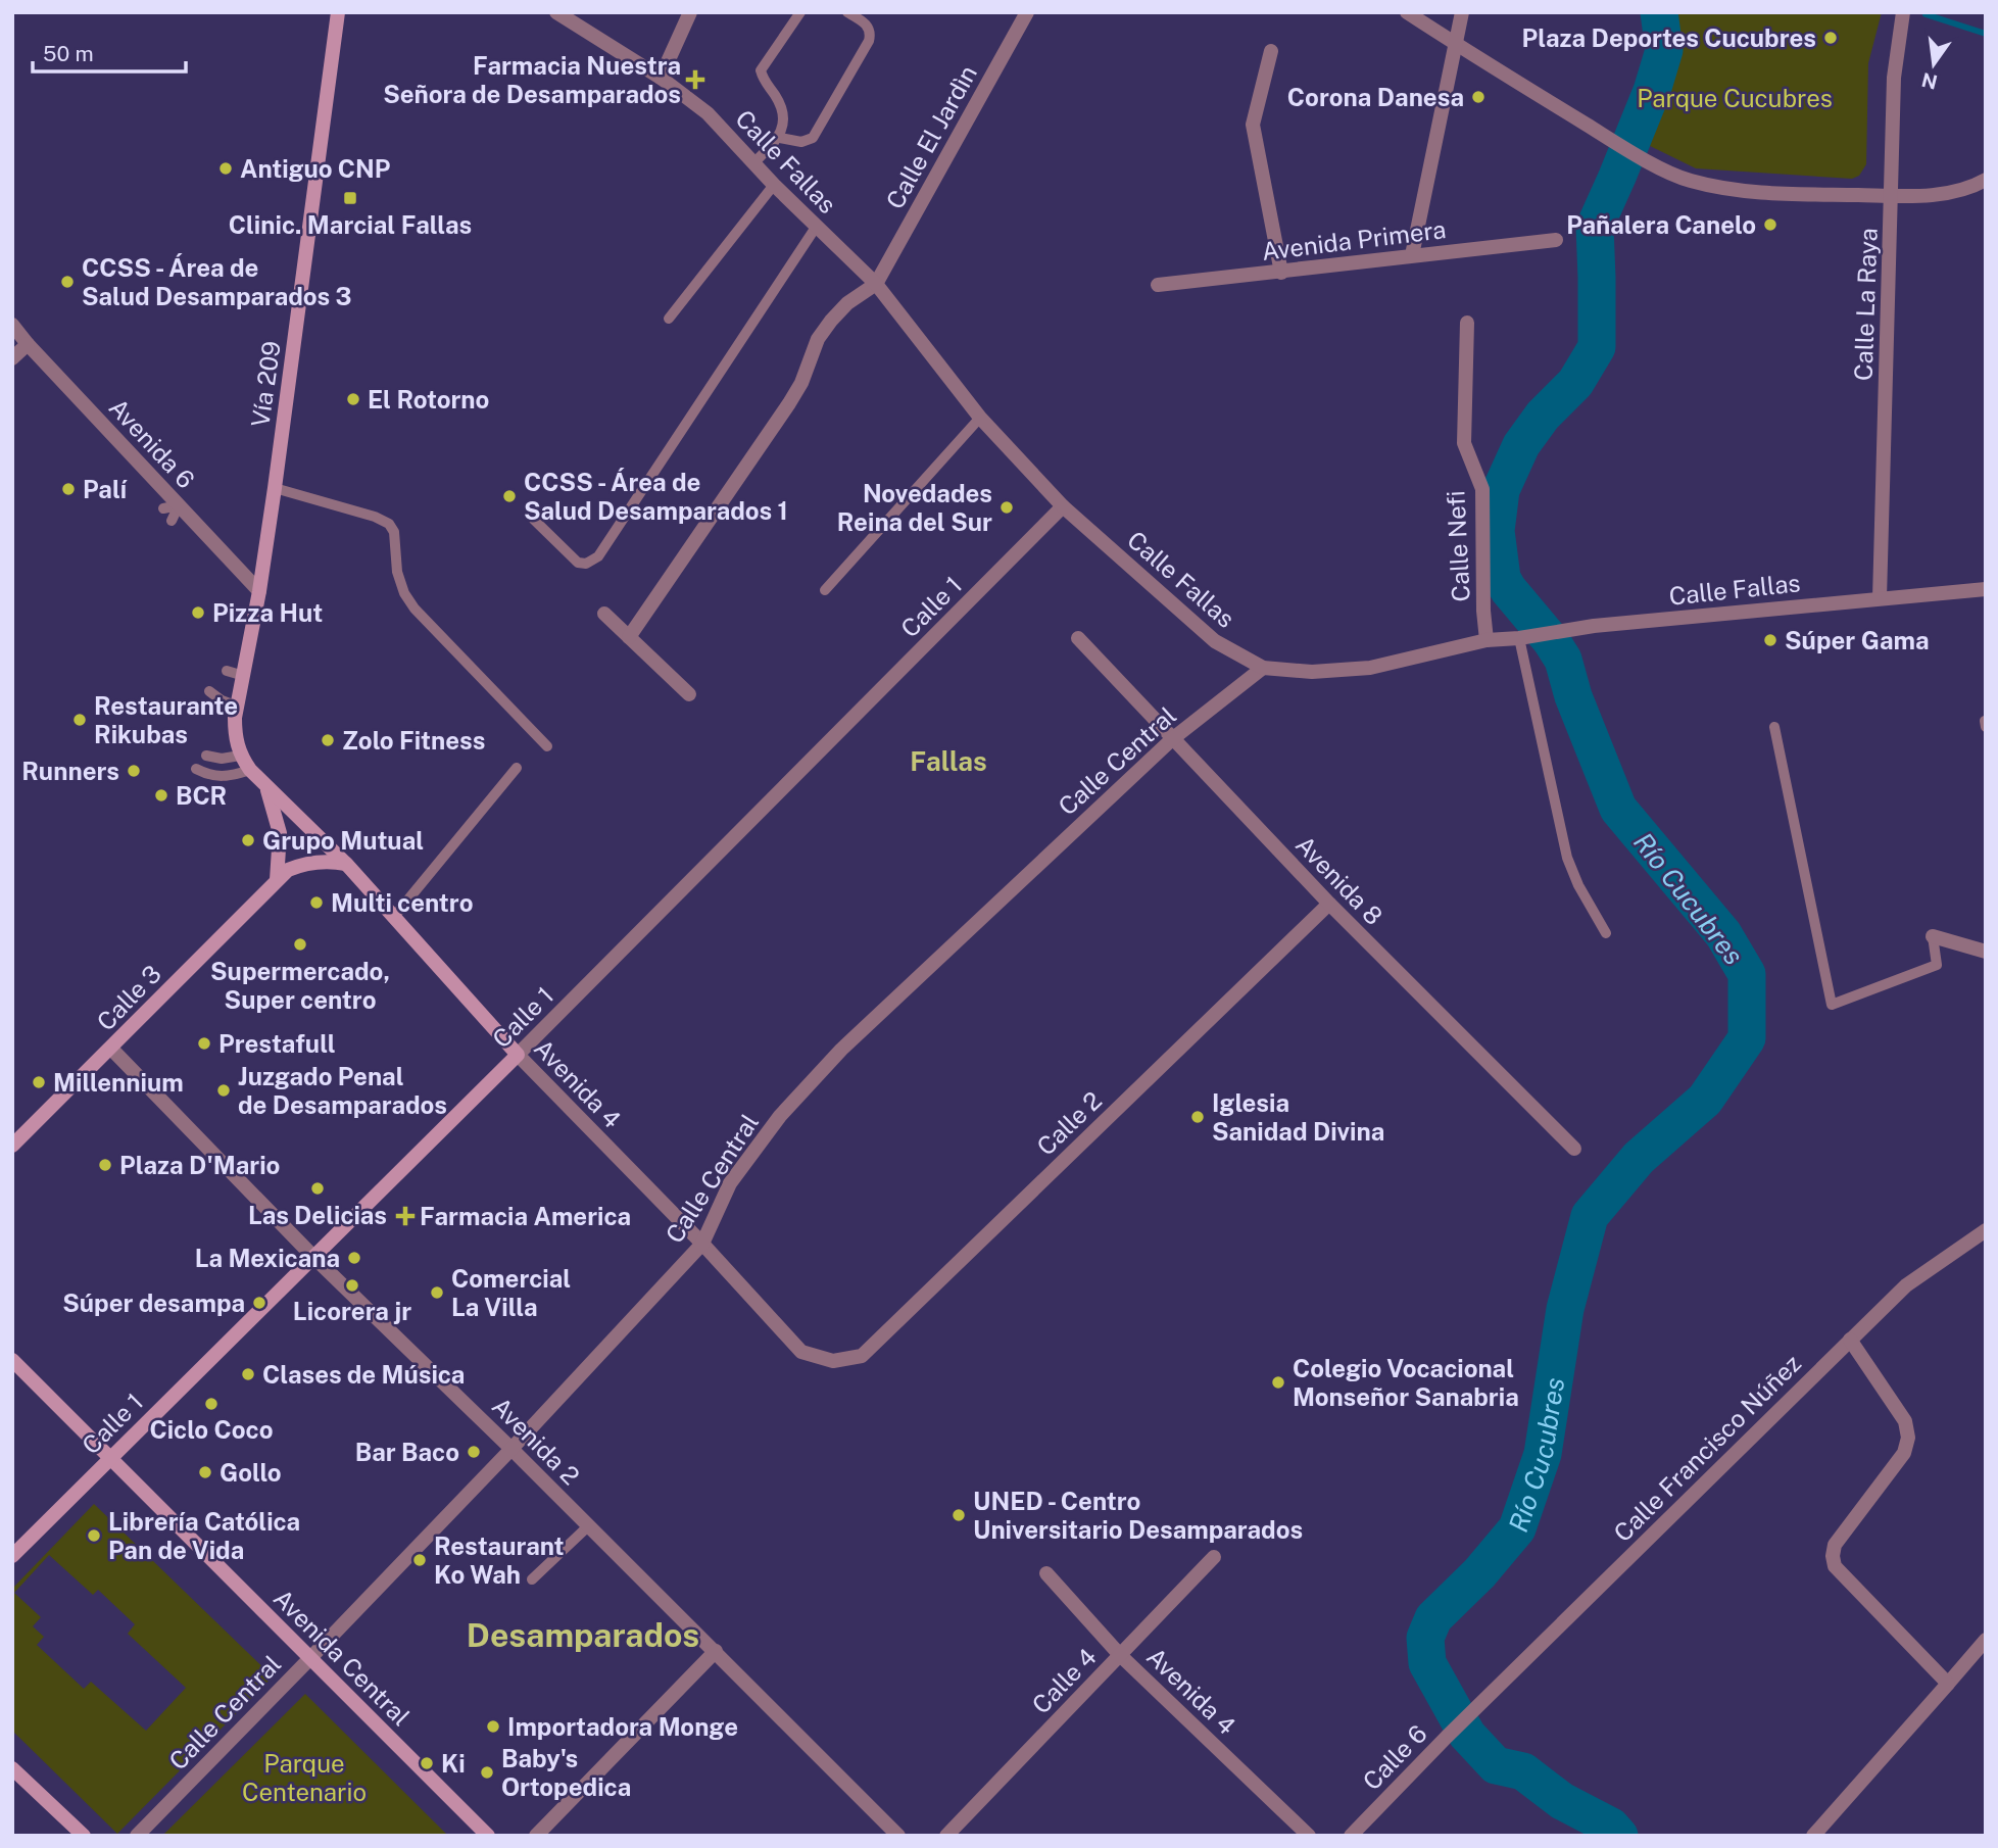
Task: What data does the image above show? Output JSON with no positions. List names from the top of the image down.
{
  "streets": {
    "main road": [
      "Vía 209",
      "Calle 1",
      "Calle 3",
      "Avenida 4",
      "Avenida Central"
    ],
    "street": [
      "Calle El Jardìn",
      "Calle Fallas",
      "Avenida Primera",
      "Calle La Raya",
      "Avenida 6",
      "Calle Nefi",
      "Calle Central",
      "Avenida 8",
      "Calle 2",
      "Avenida 2",
      "Calle Francisco Núñez",
      "Calle 4",
      "Calle 6"
    ]
  },
  "crossings": [
    ["Calle El Jardìn", "Calle Fallas"],
    ["Calle Fallas", "Calle La Raya"],
    ["Calle Fallas", "Calle Nefi"],
    ["Calle Fallas", "Calle 1"],
    ["Calle Fallas", "Calle Central"],
    ["Vía 209", "Avenida 6"],
    ["Vía 209", "Avenida 4"],
    ["Calle 1", "Avenida 4"],
    ["Calle 1", "Avenida 2"],
    ["Calle 1", "Avenida Central"],
    ["Calle Central", "Avenida 8"],
    ["Calle Central", "Avenida 4"],
    ["Calle Central", "Avenida 2"],
    ["Calle Central", "Avenida Central"],
    ["Avenida 8", "Calle 2"],
    ["Calle 3", "Avenida 4"],
    ["Calle 3", "Avenida 2"],
    ["Avenida 4", "Calle 2"],
    ["Avenida 4", "Calle 4"],
    ["Calle Francisco Núñez", "Calle 6"]
  ],
  "districts": ["Fallas", "Desamparados"],
  "water": ["Río Cucubres"],
  "parks": ["Parque Cucubres", "Parque Centenario"],
  "places": {
    "other": [
      "Plaza Deportes Cucubres",
      "Corona Danesa",
      "Antiguo CNP",
      "Pañalera Canelo",
      "CCSS - Área de Salud Desamparados 3",
      "El Rotorno",
      "Palí",
      "CCSS - Área de Salud Desamparados 1",
      "Novedades Reina del Sur",
      "Pizza Hut",
      "Súper Gama",
      "Restaurante Rikubas",
      "Zolo Fitness",
      "Runners",
      "BCR",
      "Grupo Mutual",
      "Multi centro",
      "Supermercado, Super centro",
      "Prestafull",
      "Millennium",
      "Juzgado Penal de Desamparados",
      "Iglesia Sanidad Divina",
      "Plaza D'Mario",
      "Las Delicias",
      "La Mexicana",
      "Licorera jr",
      "Comercial La Villa",
      "Súper desampa",
      "Clases de Música",
      "Colegio Vocacional Monseñor Sanabria",
      "Ciclo Coco",
      "Bar Baco",
      "Gollo",
      "UNED - Centro Universitario Desamparados",
      "Librería Católica Pan de Vida",
      "Restaurant Ko Wah",
      "Importadora Monge",
      "Ki",
      "Baby's Ortopedica"
    ],
    "health": ["Farmacia Nuestra Señora de Desamparados", "Farmacia America"],
    "transit": ["Clinic. Marcial Fallas"]
  },
  "scale_bar": "50 m",
  "north": "bottom"
}
